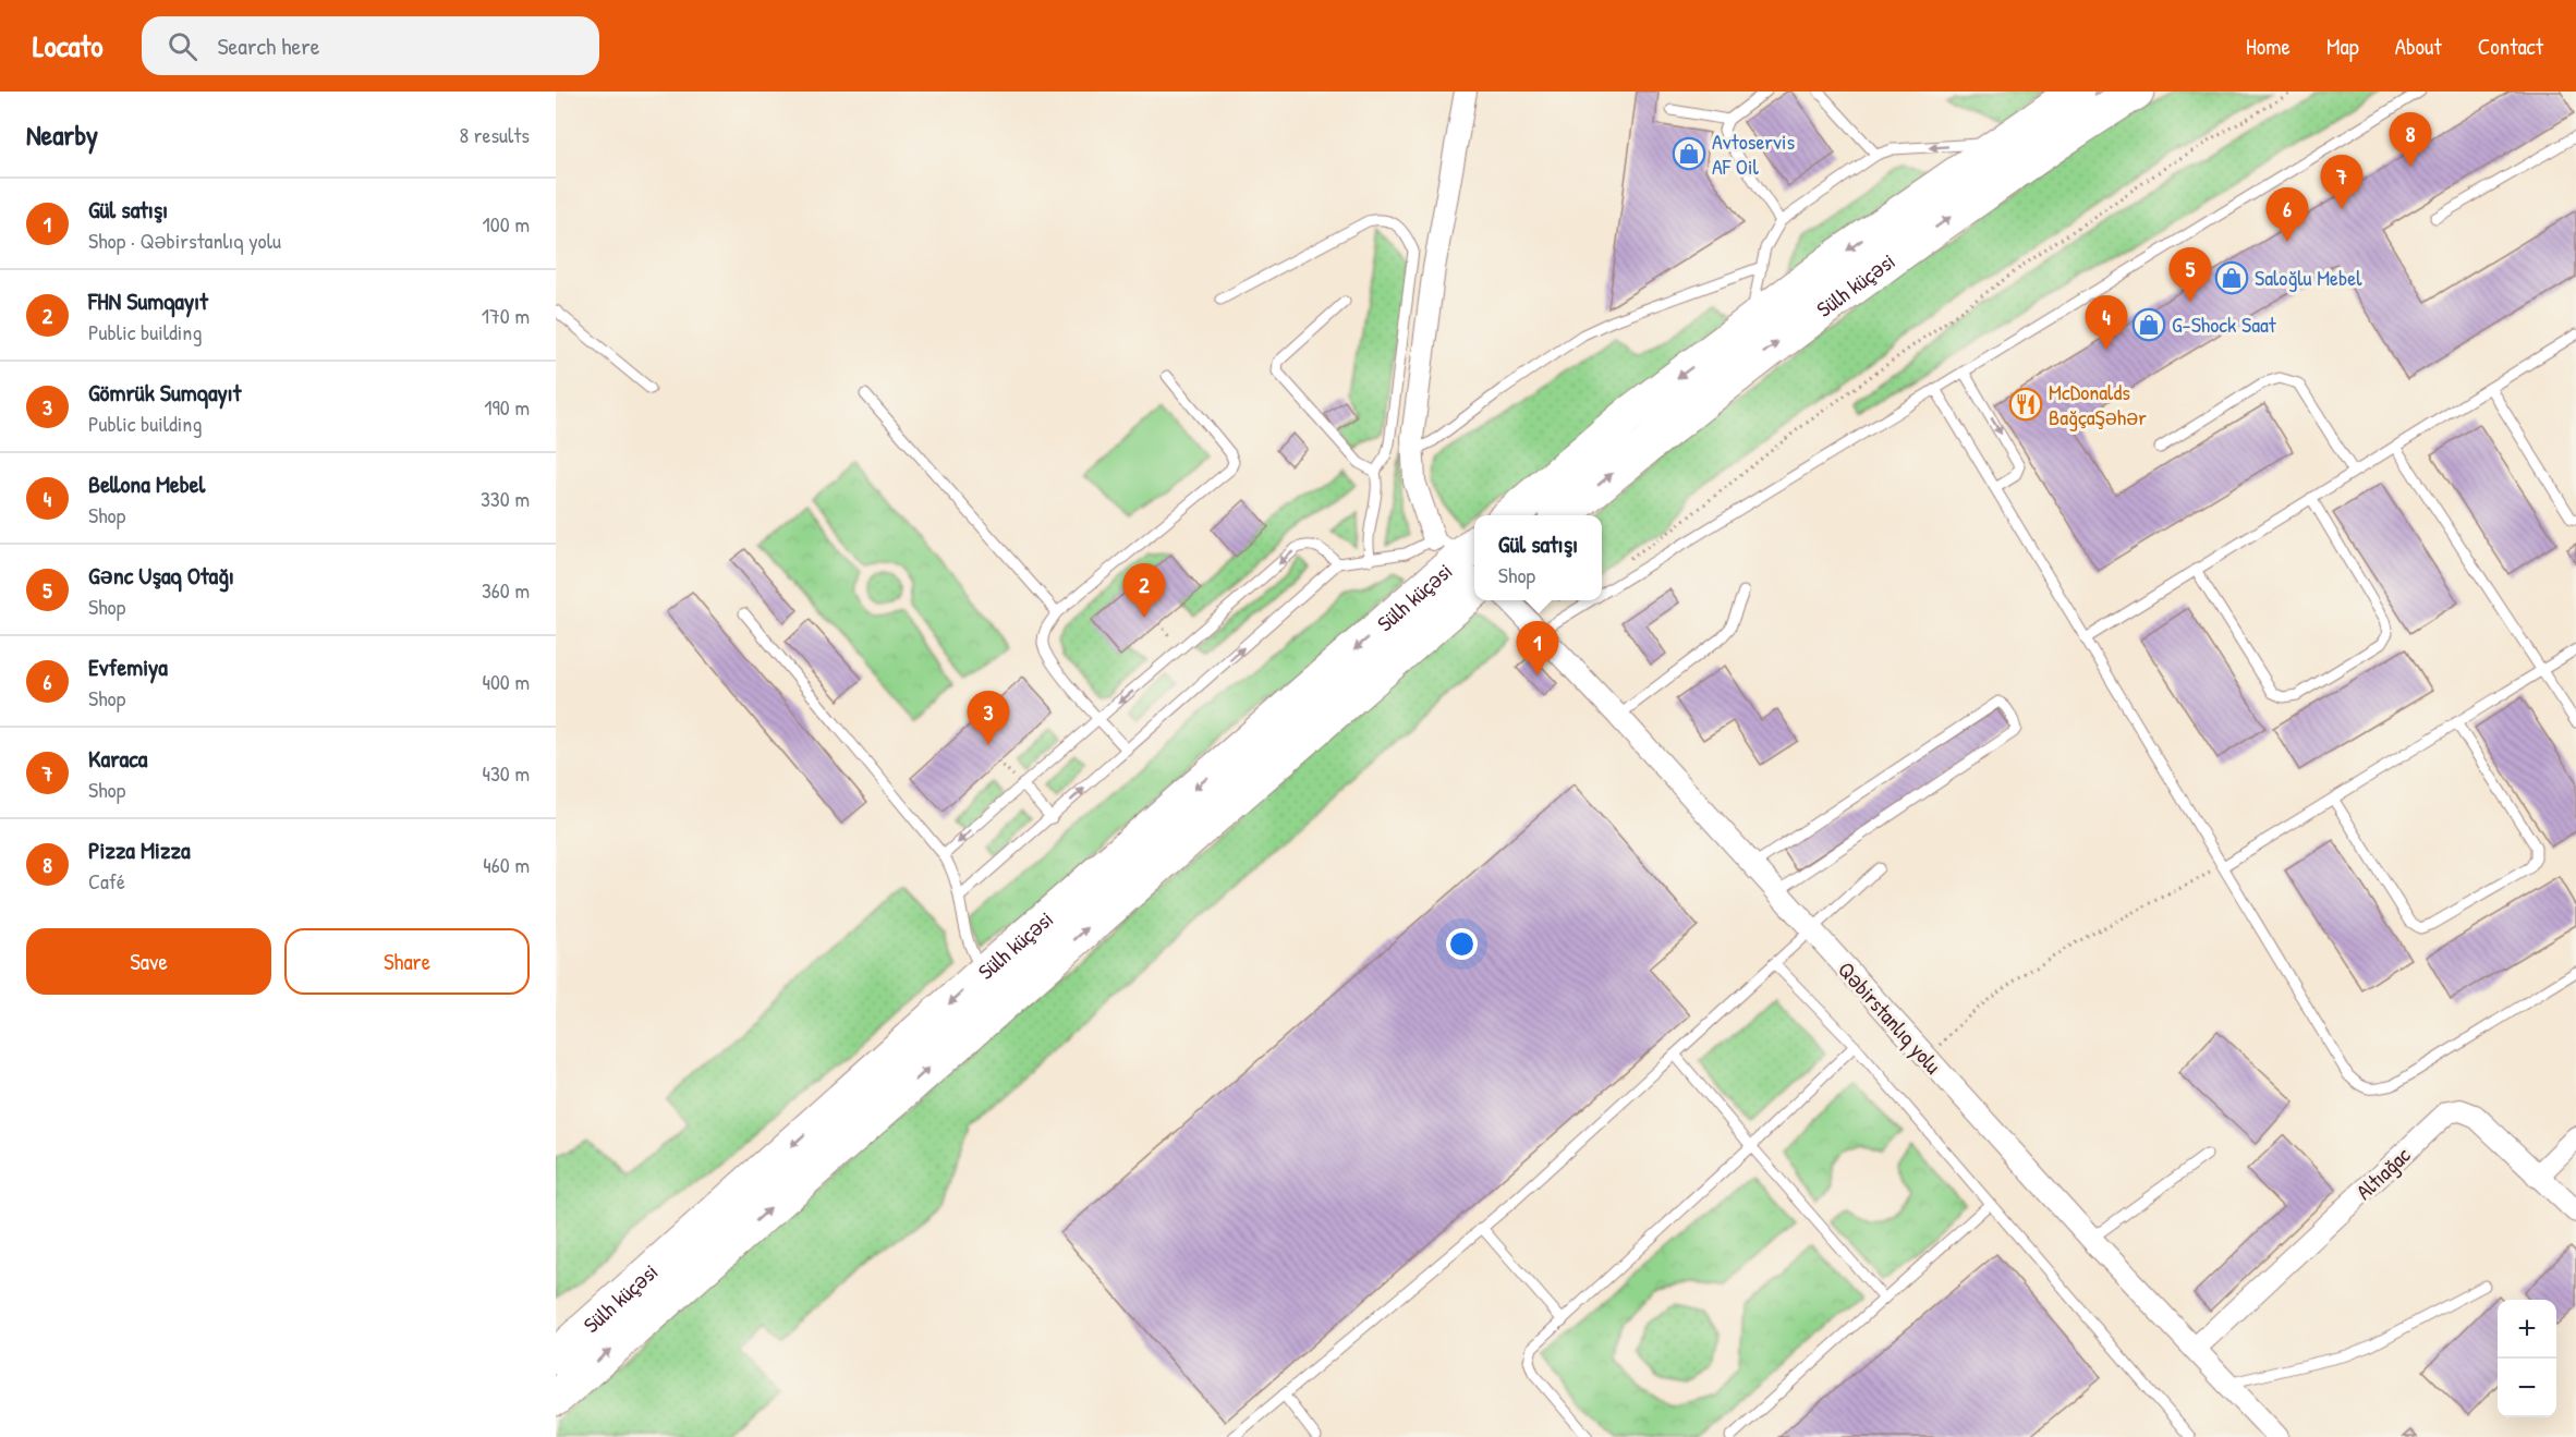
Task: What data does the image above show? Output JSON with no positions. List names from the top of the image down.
{
  "streets": {
    "highway": ["Sülh küçəsi"],
    "street": ["Qəbirstanlıq yolu", "Altıağac"]
  },
  "crossings": [
    ["Qəbirstanlıq yolu", "Altıağac"]
  ],
  "places": {
    "shop": ["Avtoservis AF Oil", "Saloğlu Mebel", "G-Shock Saat"],
    "restaurant": ["McDonalds BağçaŞəhər"]
  },
  "page": {
    "header": "Locato",
    "search": "Search here",
    "nav": [
      "Home",
      "Map",
      "About",
      "Contact"
    ],
    "heading": ["Nearby", "8 results"],
    "pins": [
      "8",
      "7",
      "6",
      "5",
      "4",
      "2",
      "1",
      "3"
    ],
    "list": [
      {
        "mark": "1",
        "name": "Gül satışı",
        "note": "Shop · Qəbirstanlıq yolu",
        "value": "100 m"
      },
      {
        "mark": "2",
        "name": "FHN Sumqayıt",
        "note": "Public building",
        "value": "170 m"
      },
      {
        "mark": "3",
        "name": "Gömrük Sumqayıt",
        "note": "Public building",
        "value": "190 m"
      },
      {
        "mark": "4",
        "name": "Bellona Mebel",
        "note": "Shop",
        "value": "330 m"
      },
      {
        "mark": "5",
        "name": "Gənc Uşaq Otağı",
        "note": "Shop",
        "value": "360 m"
      },
      {
        "mark": "6",
        "name": "Evfemiya",
        "note": "Shop",
        "value": "400 m"
      },
      {
        "mark": "7",
        "name": "Karaca",
        "note": "Shop",
        "value": "430 m"
      },
      {
        "mark": "8",
        "name": "Pizza Mizza",
        "note": "Café",
        "value": "460 m"
      }
    ],
    "popup": ["Gül satışı", "Shop"],
    "buttons": ["Save", "Share"],
    "map_buttons": ["+", "−"]
  }
}
